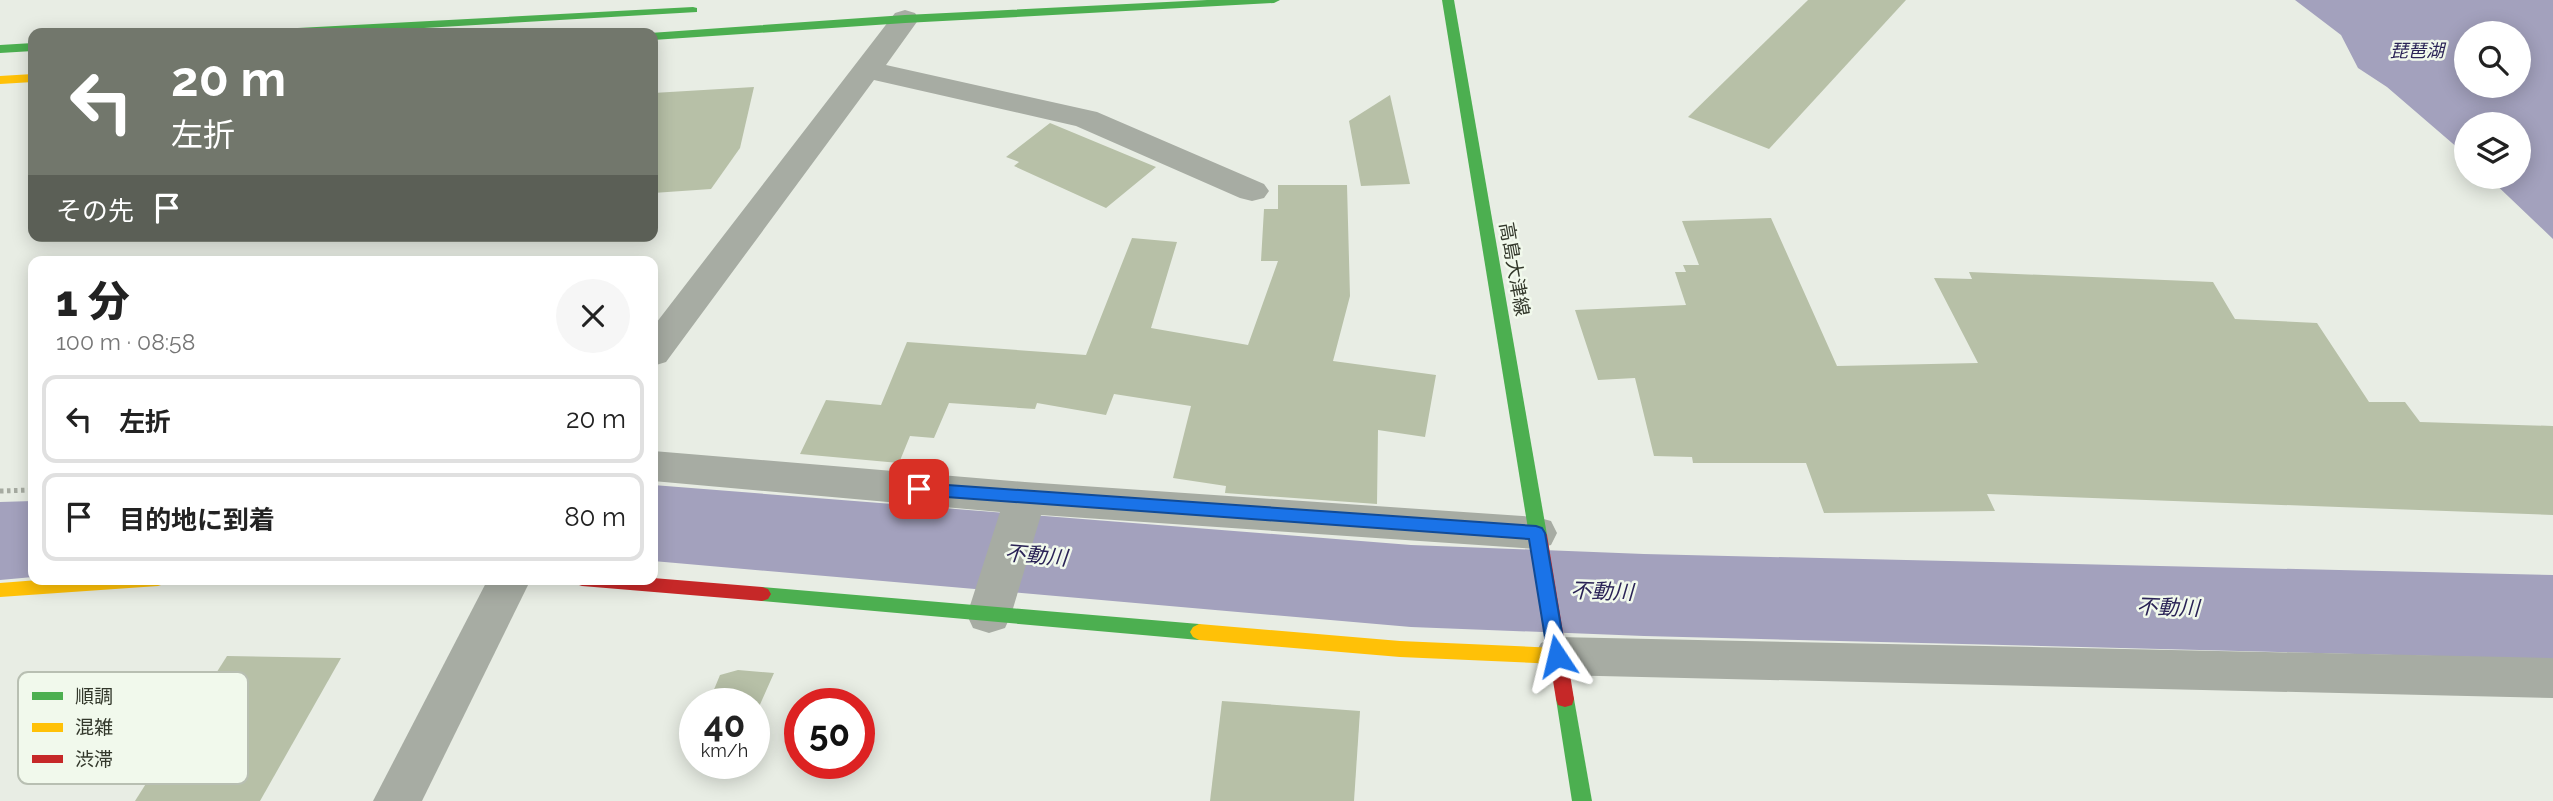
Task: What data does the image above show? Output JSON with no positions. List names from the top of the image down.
{
  "streets": {
    "street": ["高島大津線"]
  },
  "water": ["琵琶湖", "不動川"],
  "legend": ["順調", "混雑", "渋滞"],
  "page": {
    "turn": ["20 m", "左折"],
    "then": "その先",
    "heading": ["1 分", "100 m · 08:58"],
    "list": [
      {
        "name": "左折",
        "value": "20 m"
      },
      {
        "name": "目的地に到着",
        "value": "80 m"
      }
    ],
    "speed": "40 km/h",
    "limit": "50"
  }
}
